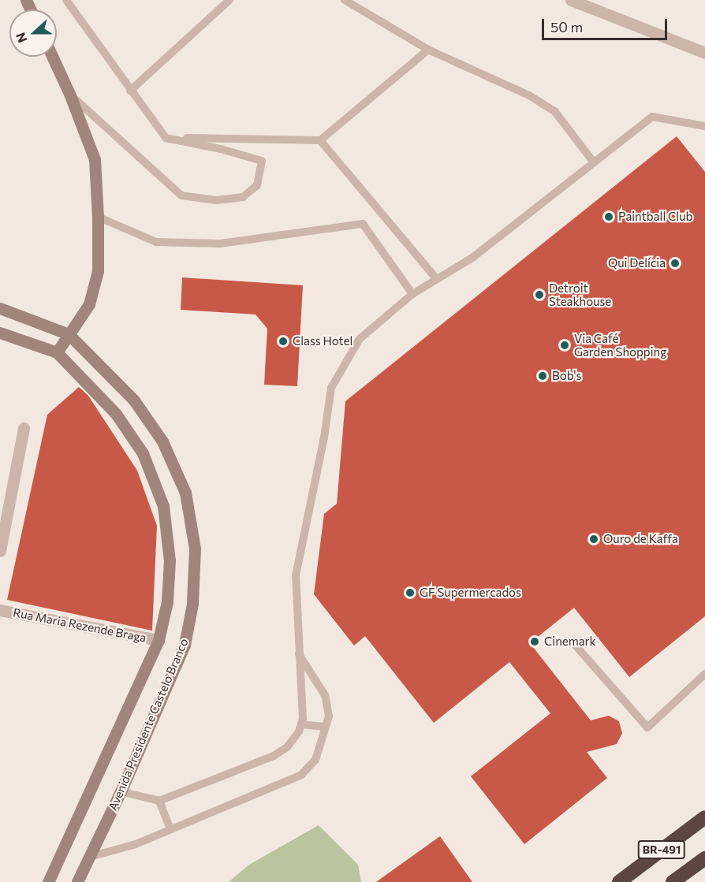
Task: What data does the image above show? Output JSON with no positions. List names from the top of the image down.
{
  "streets": {
    "highway": ["BR-491"],
    "main road": ["Avenida Presidente Castelo Branco"],
    "street": ["Rua Maria Rezende Braga"]
  },
  "crossings": [
    ["Rua Maria Rezende Braga", "Avenida Presidente Castelo Branco"]
  ],
  "places": [
    "Paintball Club",
    "Qui Delícia",
    "Detroit Steakhouse",
    "Class Hotel",
    "Via Café Garden Shopping",
    "Bob's",
    "Ouro de Kaffa",
    "GF Supermercados",
    "Cinemark"
  ],
  "scale_bar": "50 m",
  "north": "left"
}
